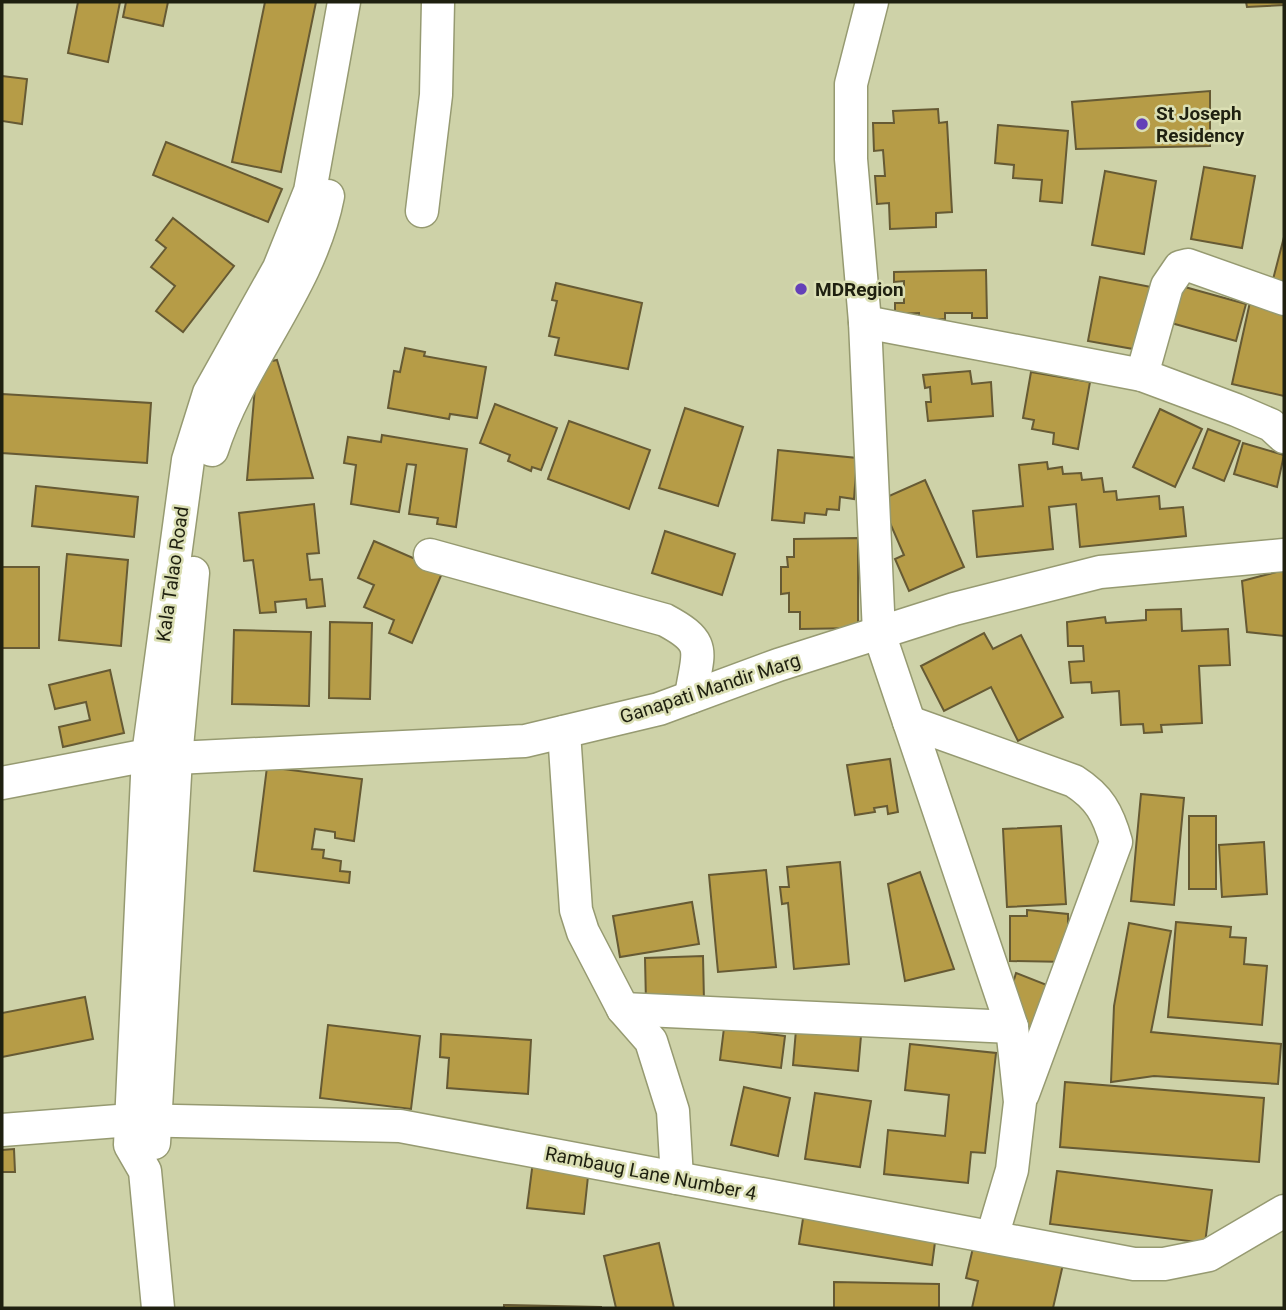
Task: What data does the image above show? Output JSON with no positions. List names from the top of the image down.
{
  "streets": {
    "street": ["Kala Talao Road", "Ganapati Mandir Marg", "Rambaug Lane Number 4"]
  },
  "crossings": [
    ["Kala Talao Road", "Ganapati Mandir Marg"],
    ["Kala Talao Road", "Rambaug Lane Number 4"]
  ],
  "places": ["St Joseph Residency", "MDRegion"]
}
